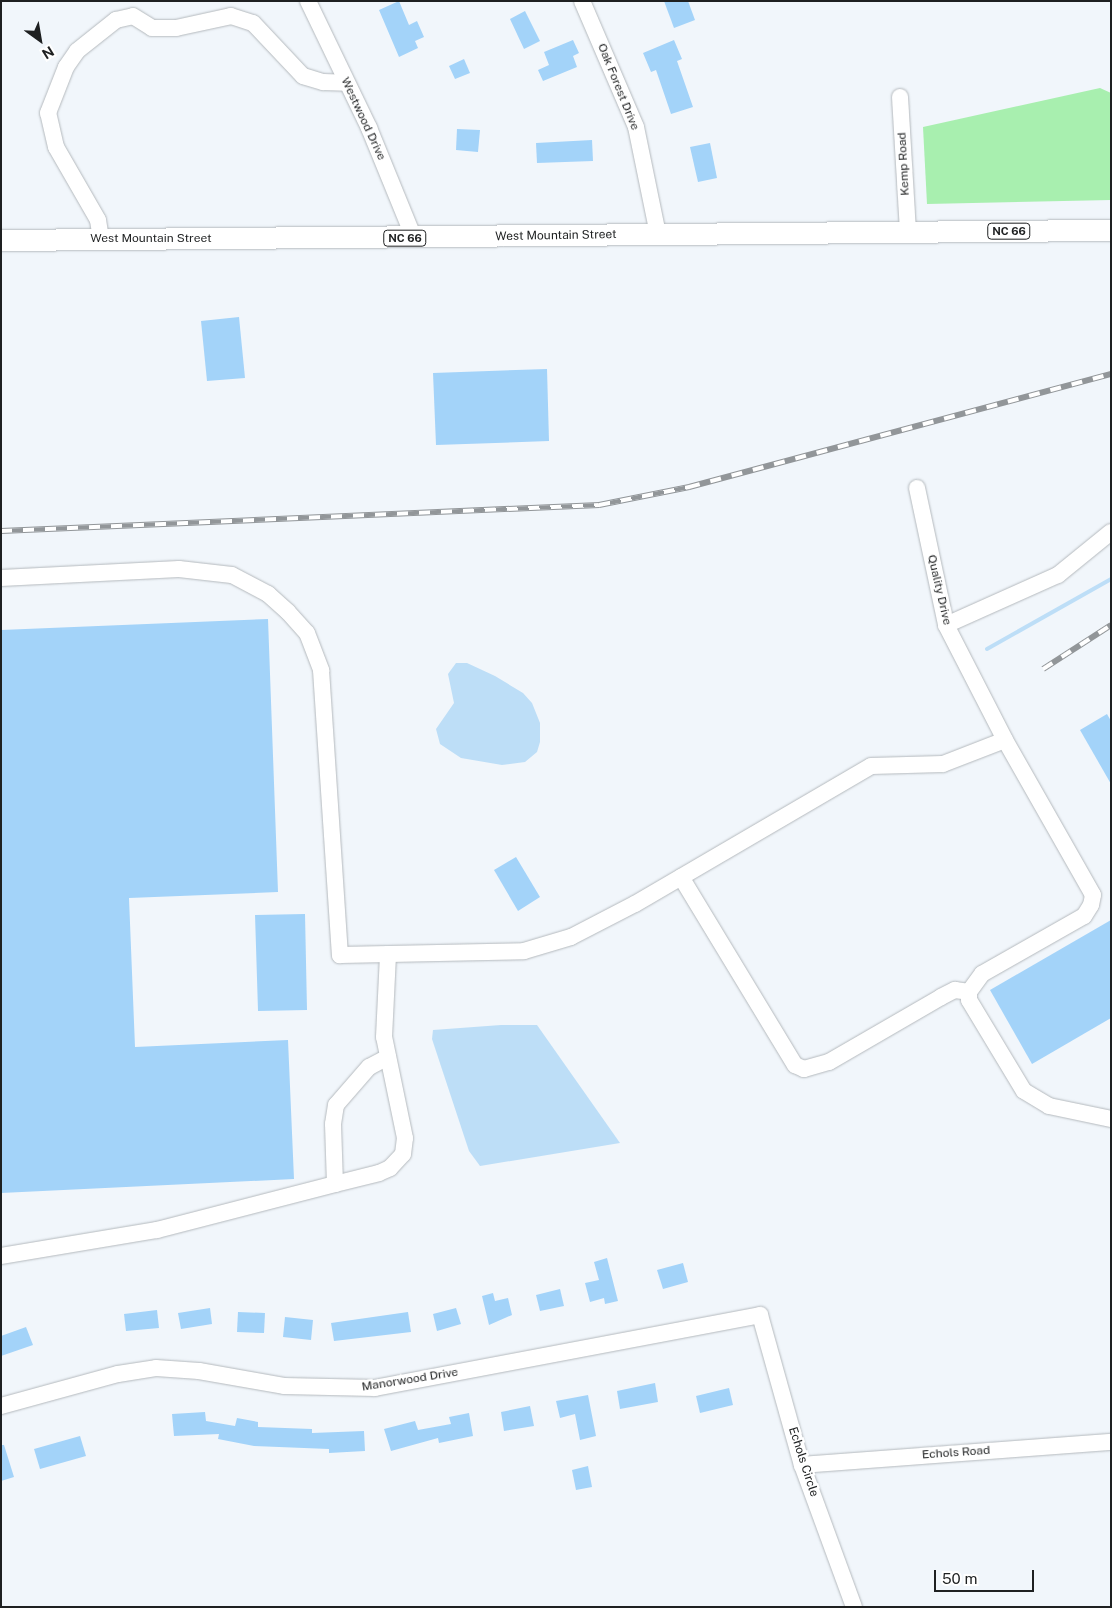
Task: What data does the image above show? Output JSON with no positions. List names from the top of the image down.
{
  "streets": {
    "main road": ["NC 66", "West Mountain Street"],
    "street": [
      "Oak Forest Drive",
      "Westwood Drive",
      "Kemp Road",
      "Quality Drive",
      "Manorwood Drive",
      "Echols Road",
      "Echols Circle"
    ]
  },
  "crossings": [
    ["Oak Forest Drive", "West Mountain Street"],
    ["Westwood Drive", "West Mountain Street"],
    ["Kemp Road", "West Mountain Street"],
    ["Manorwood Drive", "Echols Circle"],
    ["Echols Road", "Echols Circle"]
  ],
  "scale_bar": "50 m",
  "north": "bottom right"
}
